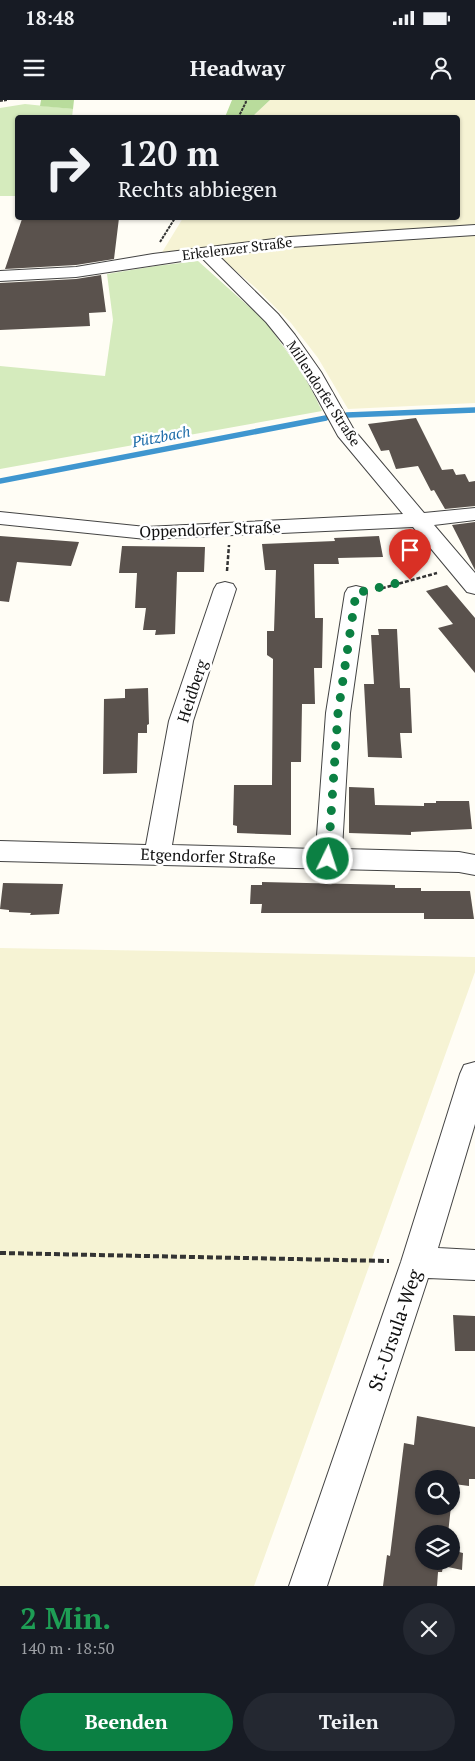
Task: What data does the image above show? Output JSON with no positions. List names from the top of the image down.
{
  "streets": {
    "street": [
      "Erkelenzer Straße",
      "Millendorfer Straße",
      "Oppendorfer Straße",
      "Heidberg",
      "Etgendorfer Straße",
      "St.-Ursula-Weg"
    ]
  },
  "crossings": [
    ["Erkelenzer Straße", "Millendorfer Straße"],
    ["Millendorfer Straße", "Oppendorfer Straße"],
    ["Heidberg", "Etgendorfer Straße"]
  ],
  "water": ["Pützbach"],
  "page": {
    "status": "18:48",
    "header": "Headway",
    "turn": ["120 m", "Rechts abbiegen"],
    "heading": ["2 Min.", "140 m · 18:50"],
    "buttons": ["Beenden", "Teilen"]
  }
}
